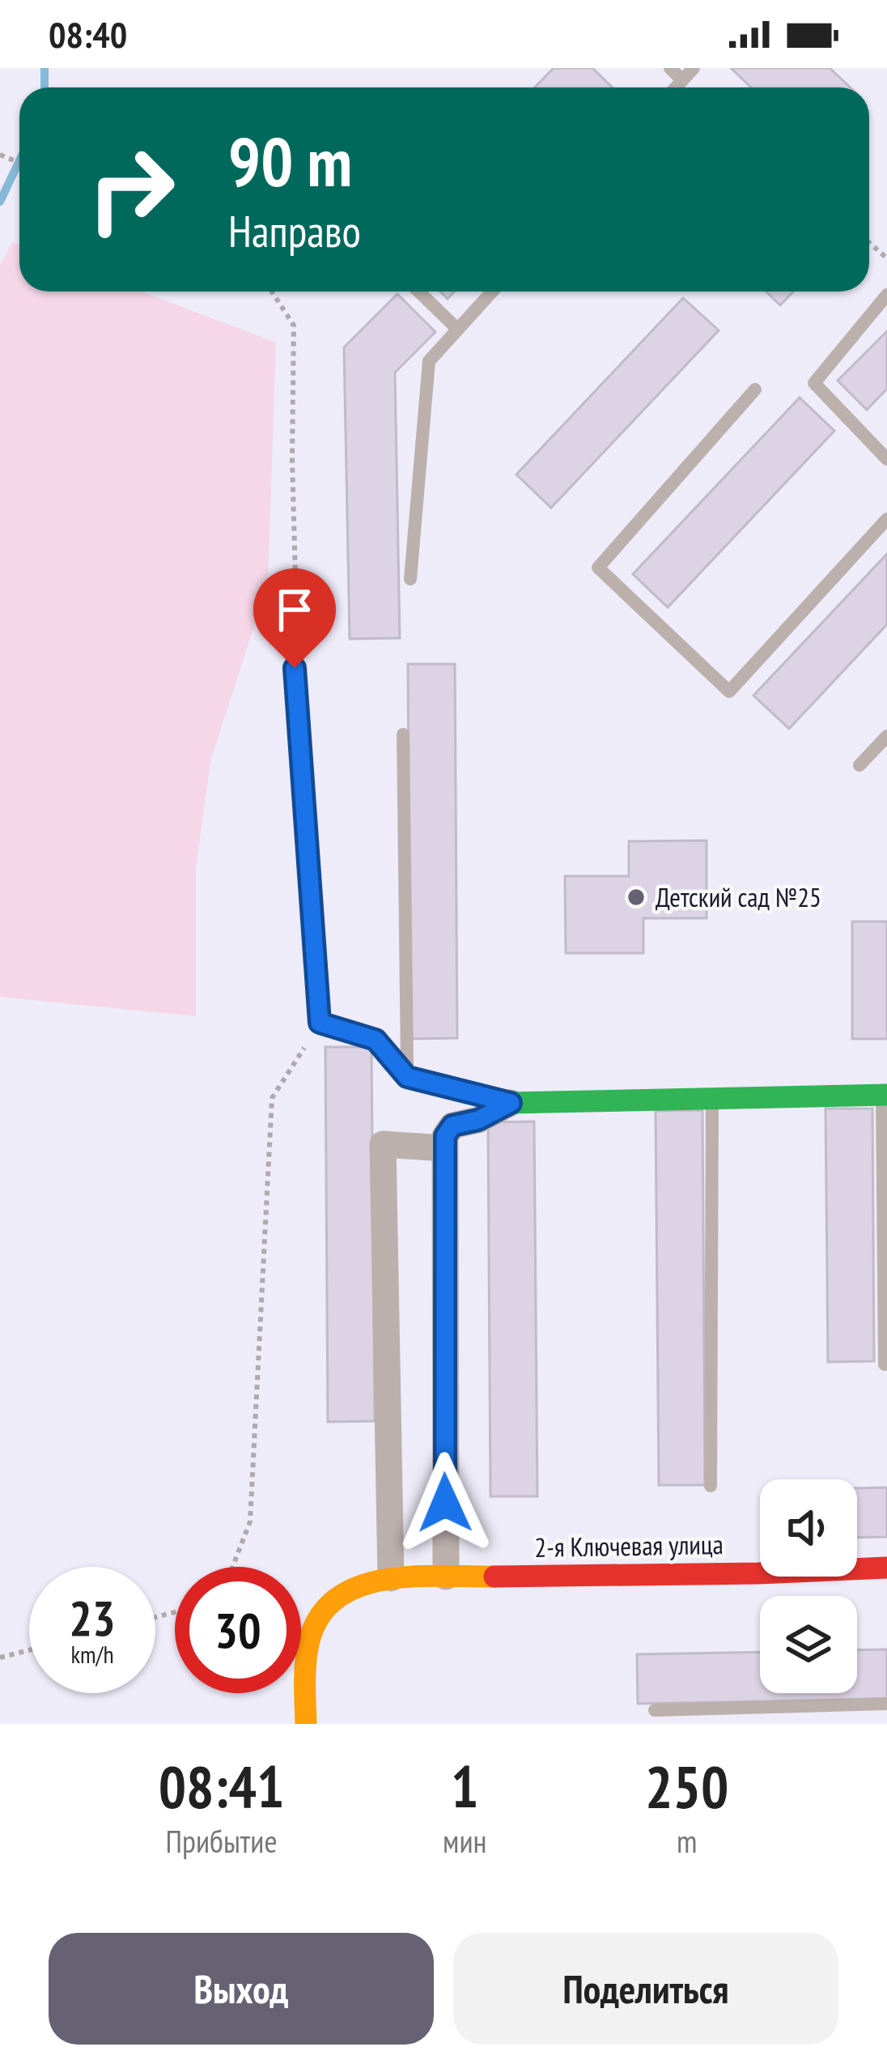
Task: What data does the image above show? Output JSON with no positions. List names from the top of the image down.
{
  "streets": {
    "street": ["2-я Ключевая улица"]
  },
  "places": ["Детский сад №25"],
  "page": {
    "status": "08:40",
    "turn": ["90 m", "Направо"],
    "speed": "23 km/h",
    "limit": "30",
    "eta": [
      "08:41",
      "Прибытие",
      "1",
      "мин",
      "250",
      "m"
    ],
    "buttons": ["Выход", "Поделиться"]
  }
}
